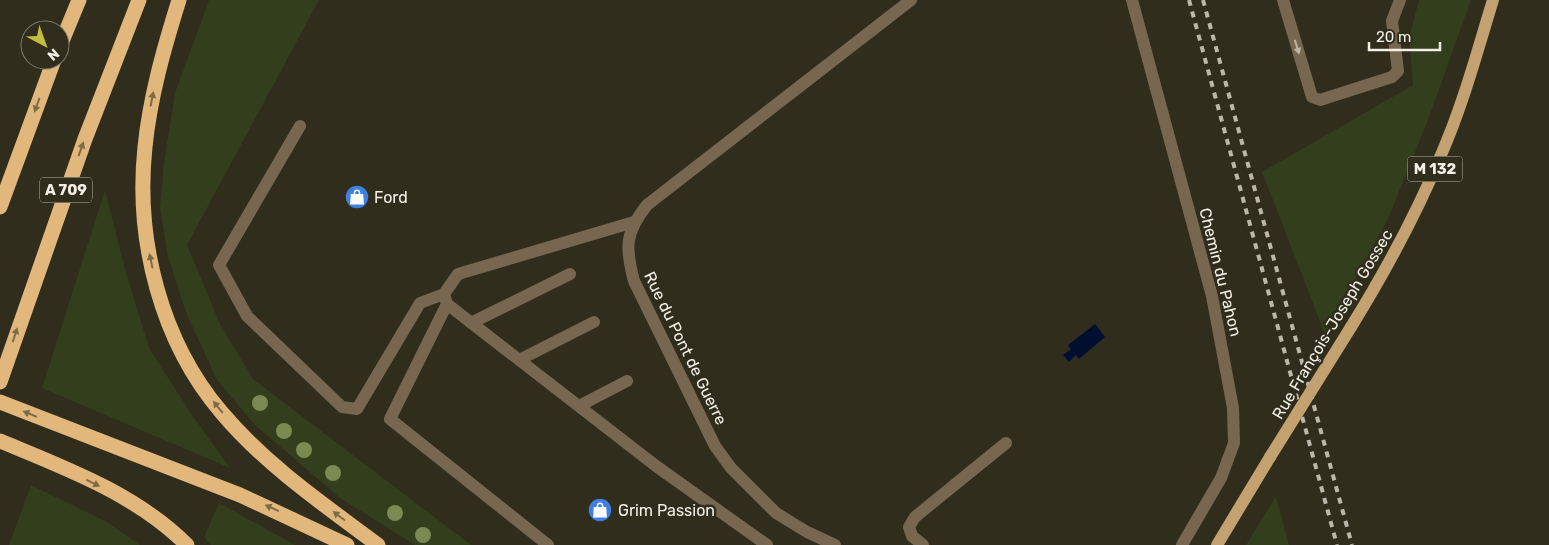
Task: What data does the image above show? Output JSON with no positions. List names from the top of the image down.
{
  "streets": {
    "highway": ["A 709"],
    "main road": ["M 132", "Rue François-Joseph Gossec"],
    "street": ["Chemin du Pahon", "Rue du Pont de Guerre"]
  },
  "places": {
    "shop": ["Ford", "Grim Passion"]
  },
  "scale_bar": "20 m",
  "north": "bottom right"
}
